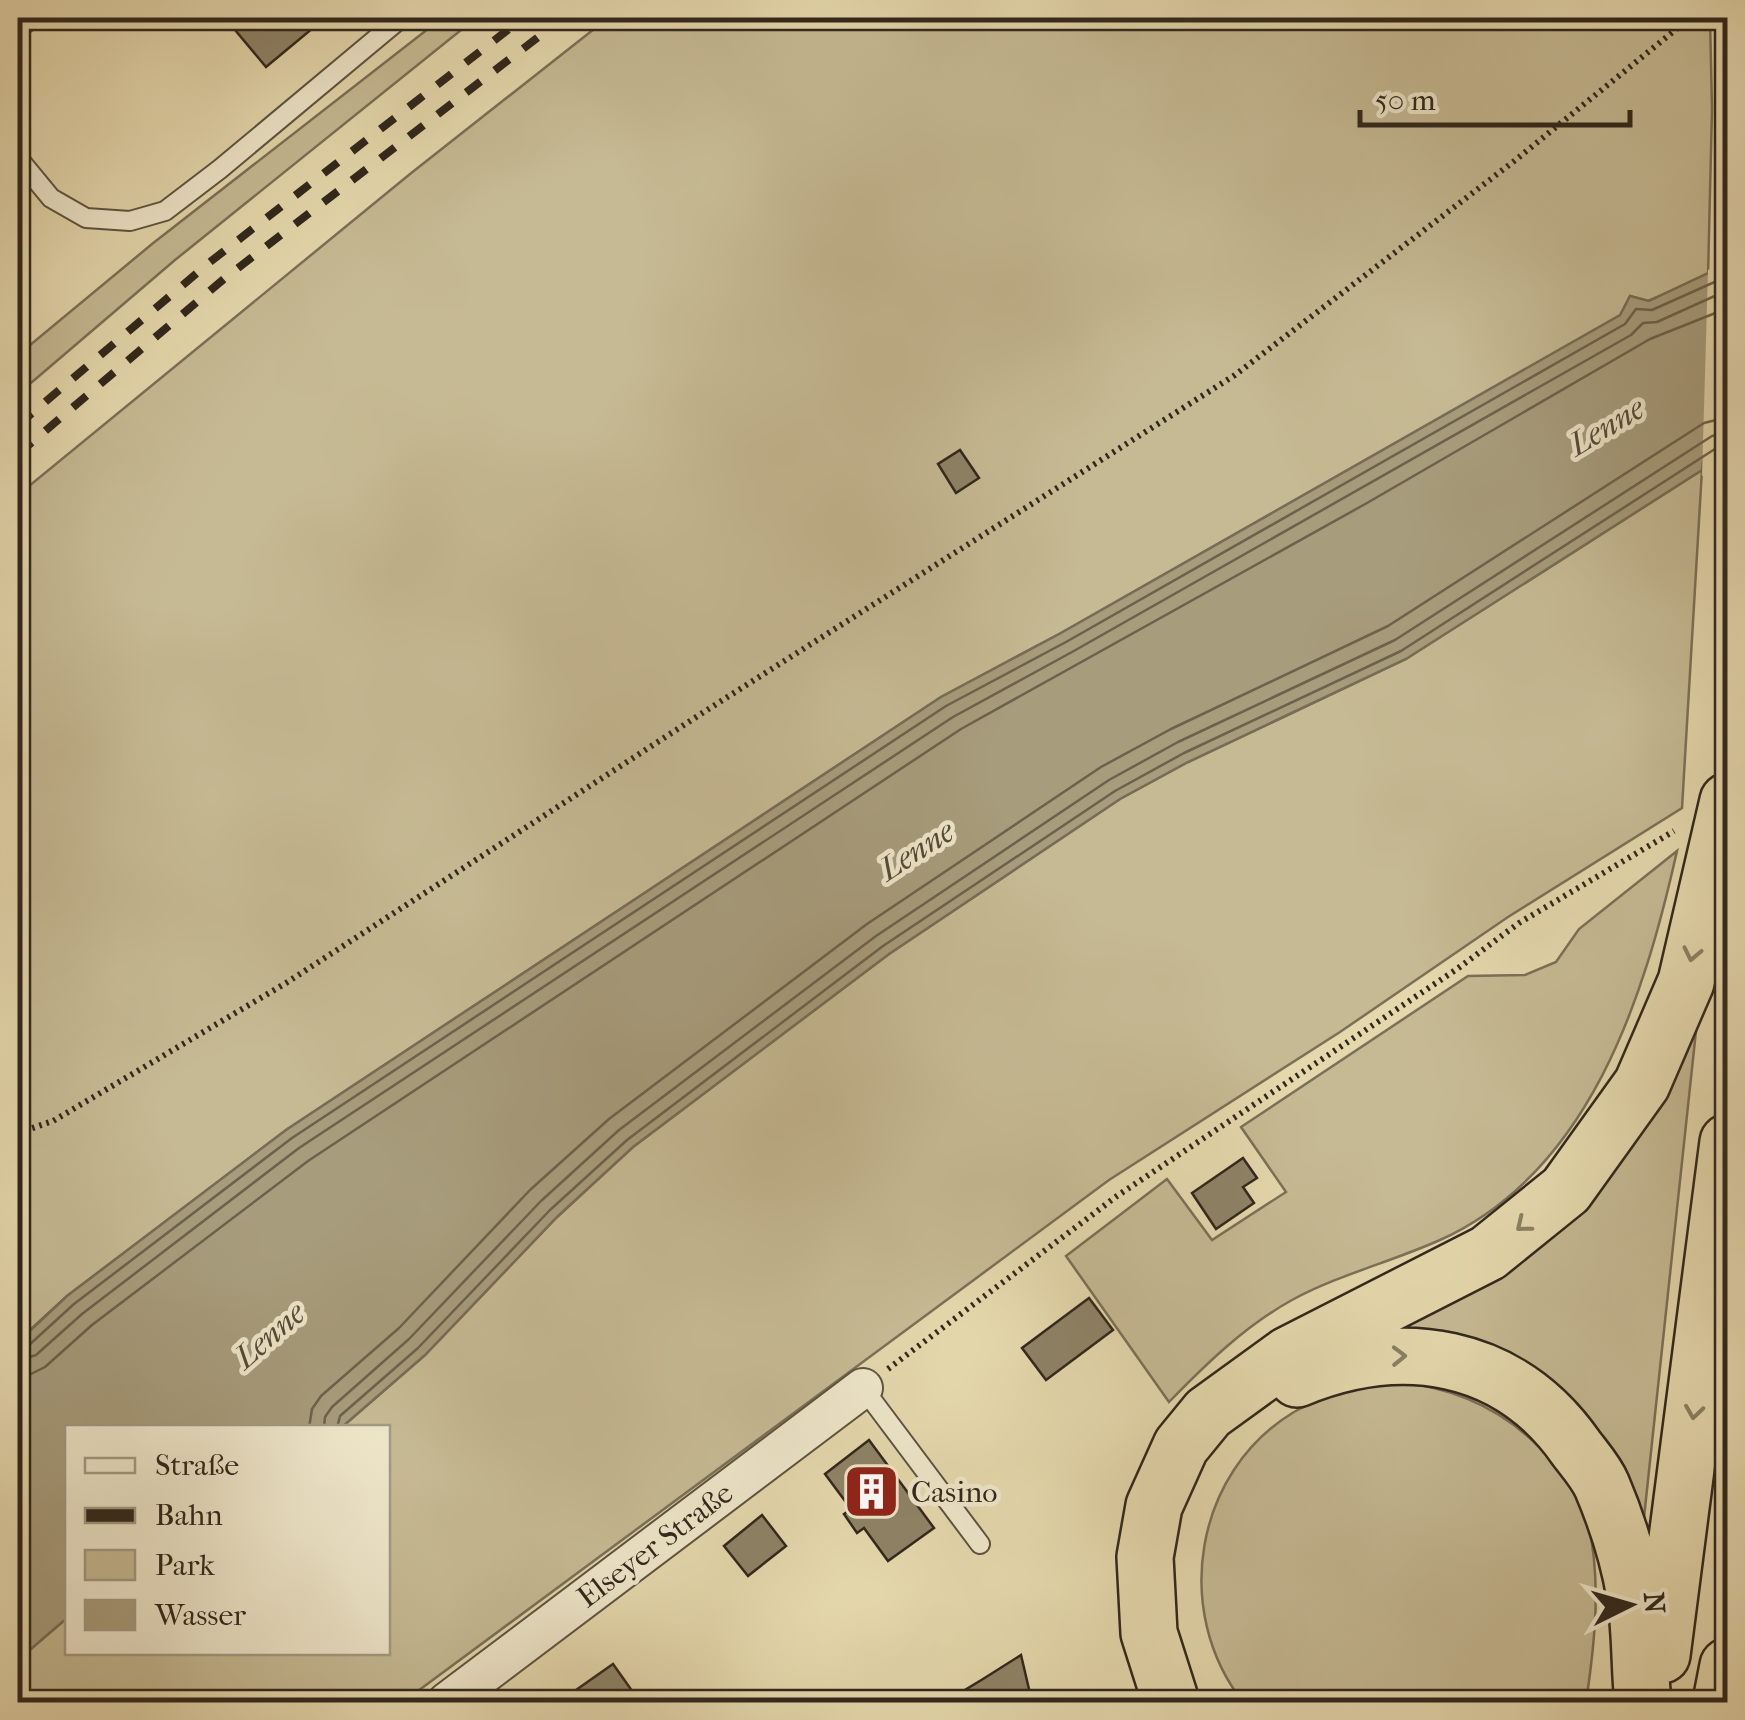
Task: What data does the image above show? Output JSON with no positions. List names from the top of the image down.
{
  "streets": {
    "street": ["Elseyer Straße"]
  },
  "water": ["Lenne"],
  "places": {
    "building": ["Casino"]
  },
  "legend": [
    "Straße",
    "Bahn",
    "Park",
    "Wasser"
  ],
  "scale_bar": "50 m",
  "north": "right"
}
